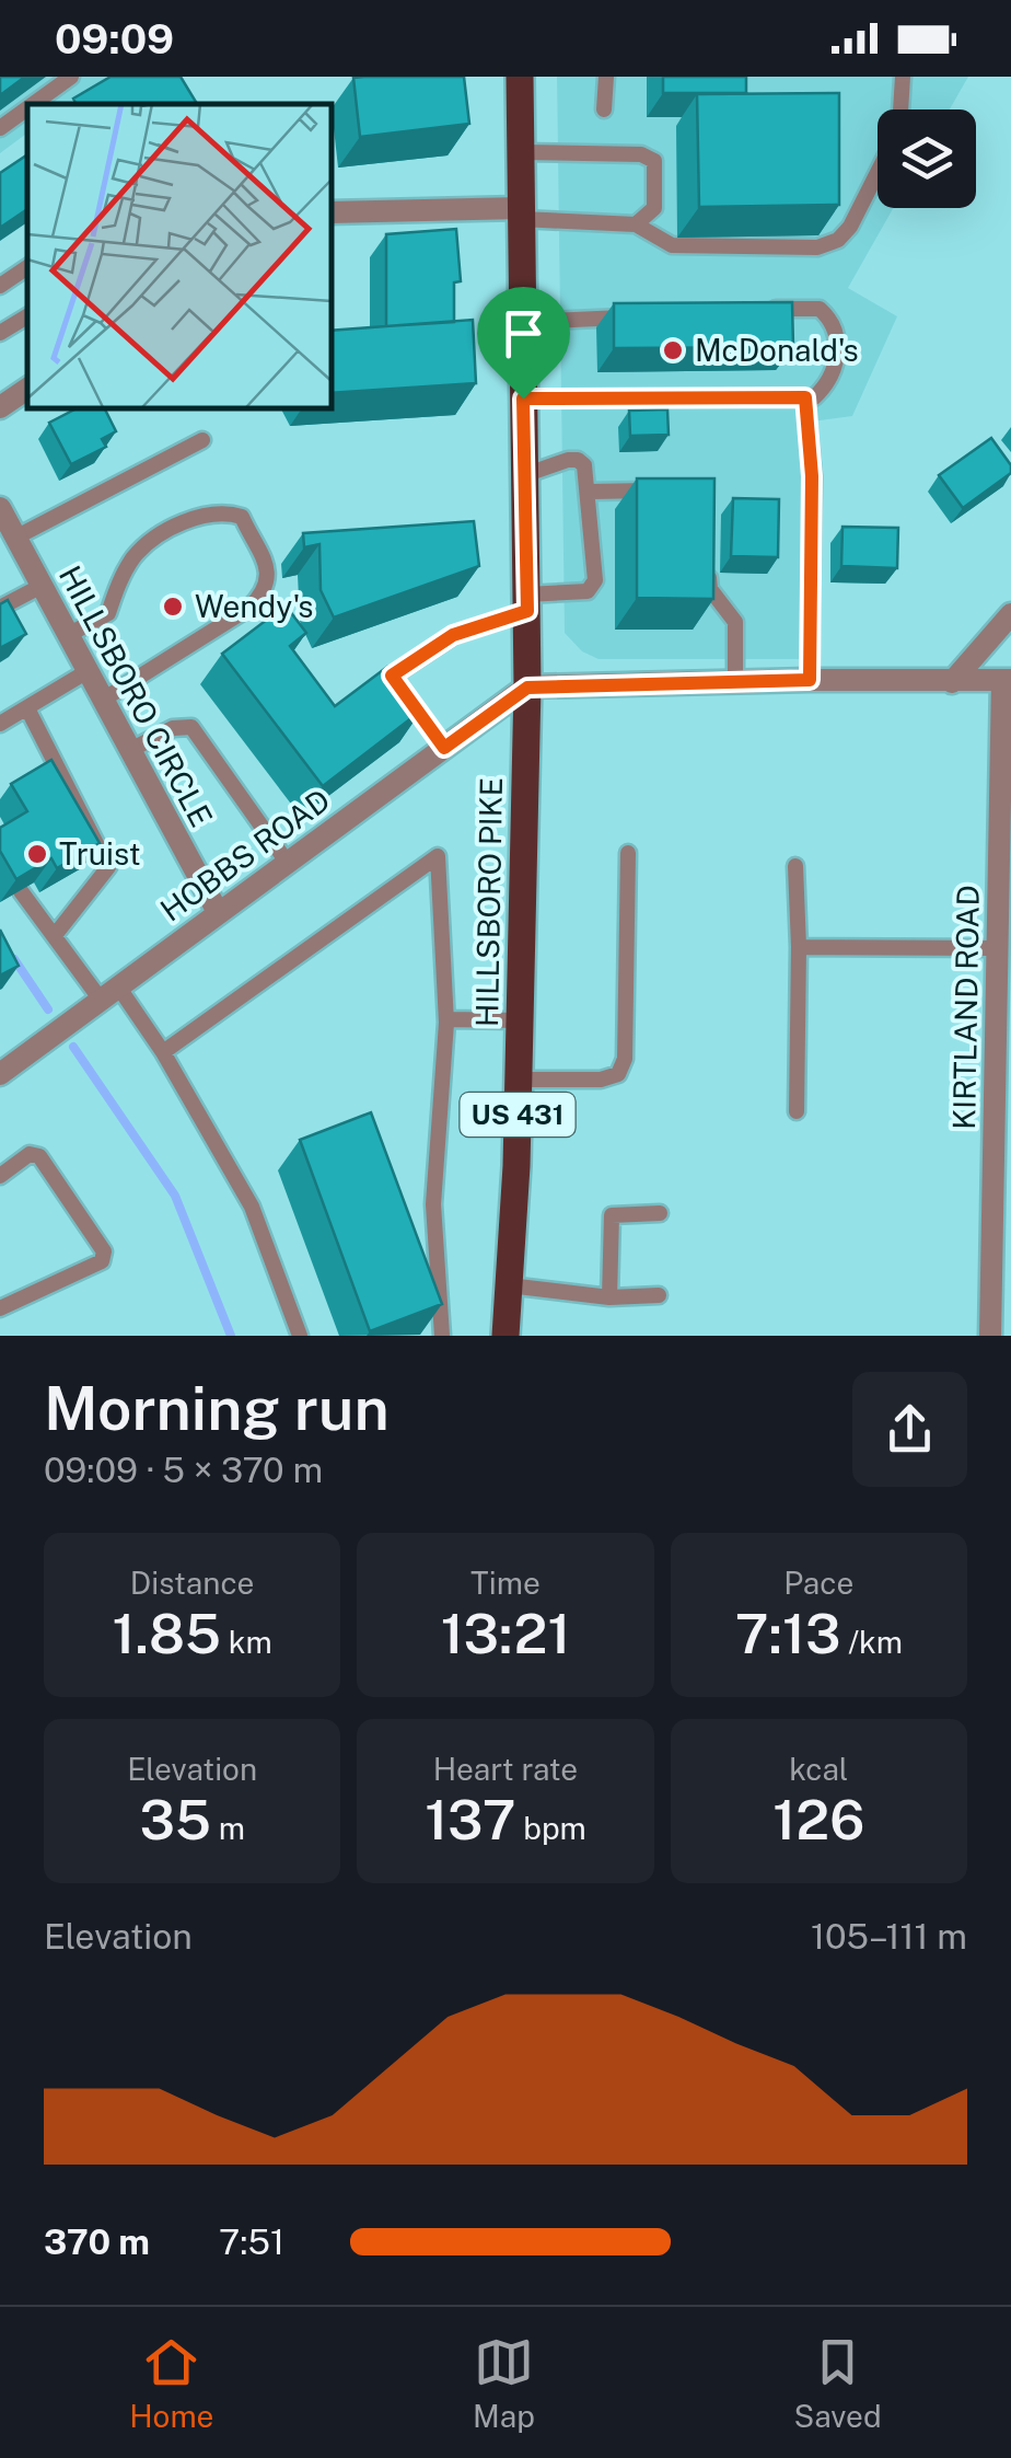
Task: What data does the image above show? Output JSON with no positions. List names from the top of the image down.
{
  "streets": {
    "main road": ["HILLSBORO PIKE", "US 431"],
    "street": ["HILLSBORO CIRCLE", "HOBBS ROAD", "KIRTLAND ROAD"]
  },
  "crossings": [
    ["HILLSBORO CIRCLE", "HOBBS ROAD"],
    ["HOBBS ROAD", "HILLSBORO PIKE"]
  ],
  "places": ["McDonald's", "Wendy's", "Truist"],
  "page": {
    "status": "09:09",
    "heading": ["Morning run", "09:09 · 5 × 370 m"],
    "stats": [
      ["Distance", "1.85 km"],
      ["Time", "13:21"],
      ["Pace", "7:13 /km"],
      ["Elevation", "35 m"],
      ["Heart rate", "137 bpm"],
      ["kcal", "126"]
    ],
    "chart": ["Elevation", "105–111 m"],
    "list": [
      {
        "name": "370 m",
        "note": "7:51"
      }
    ],
    "tabs": ["Home", "Map", "Saved"]
  }
}
